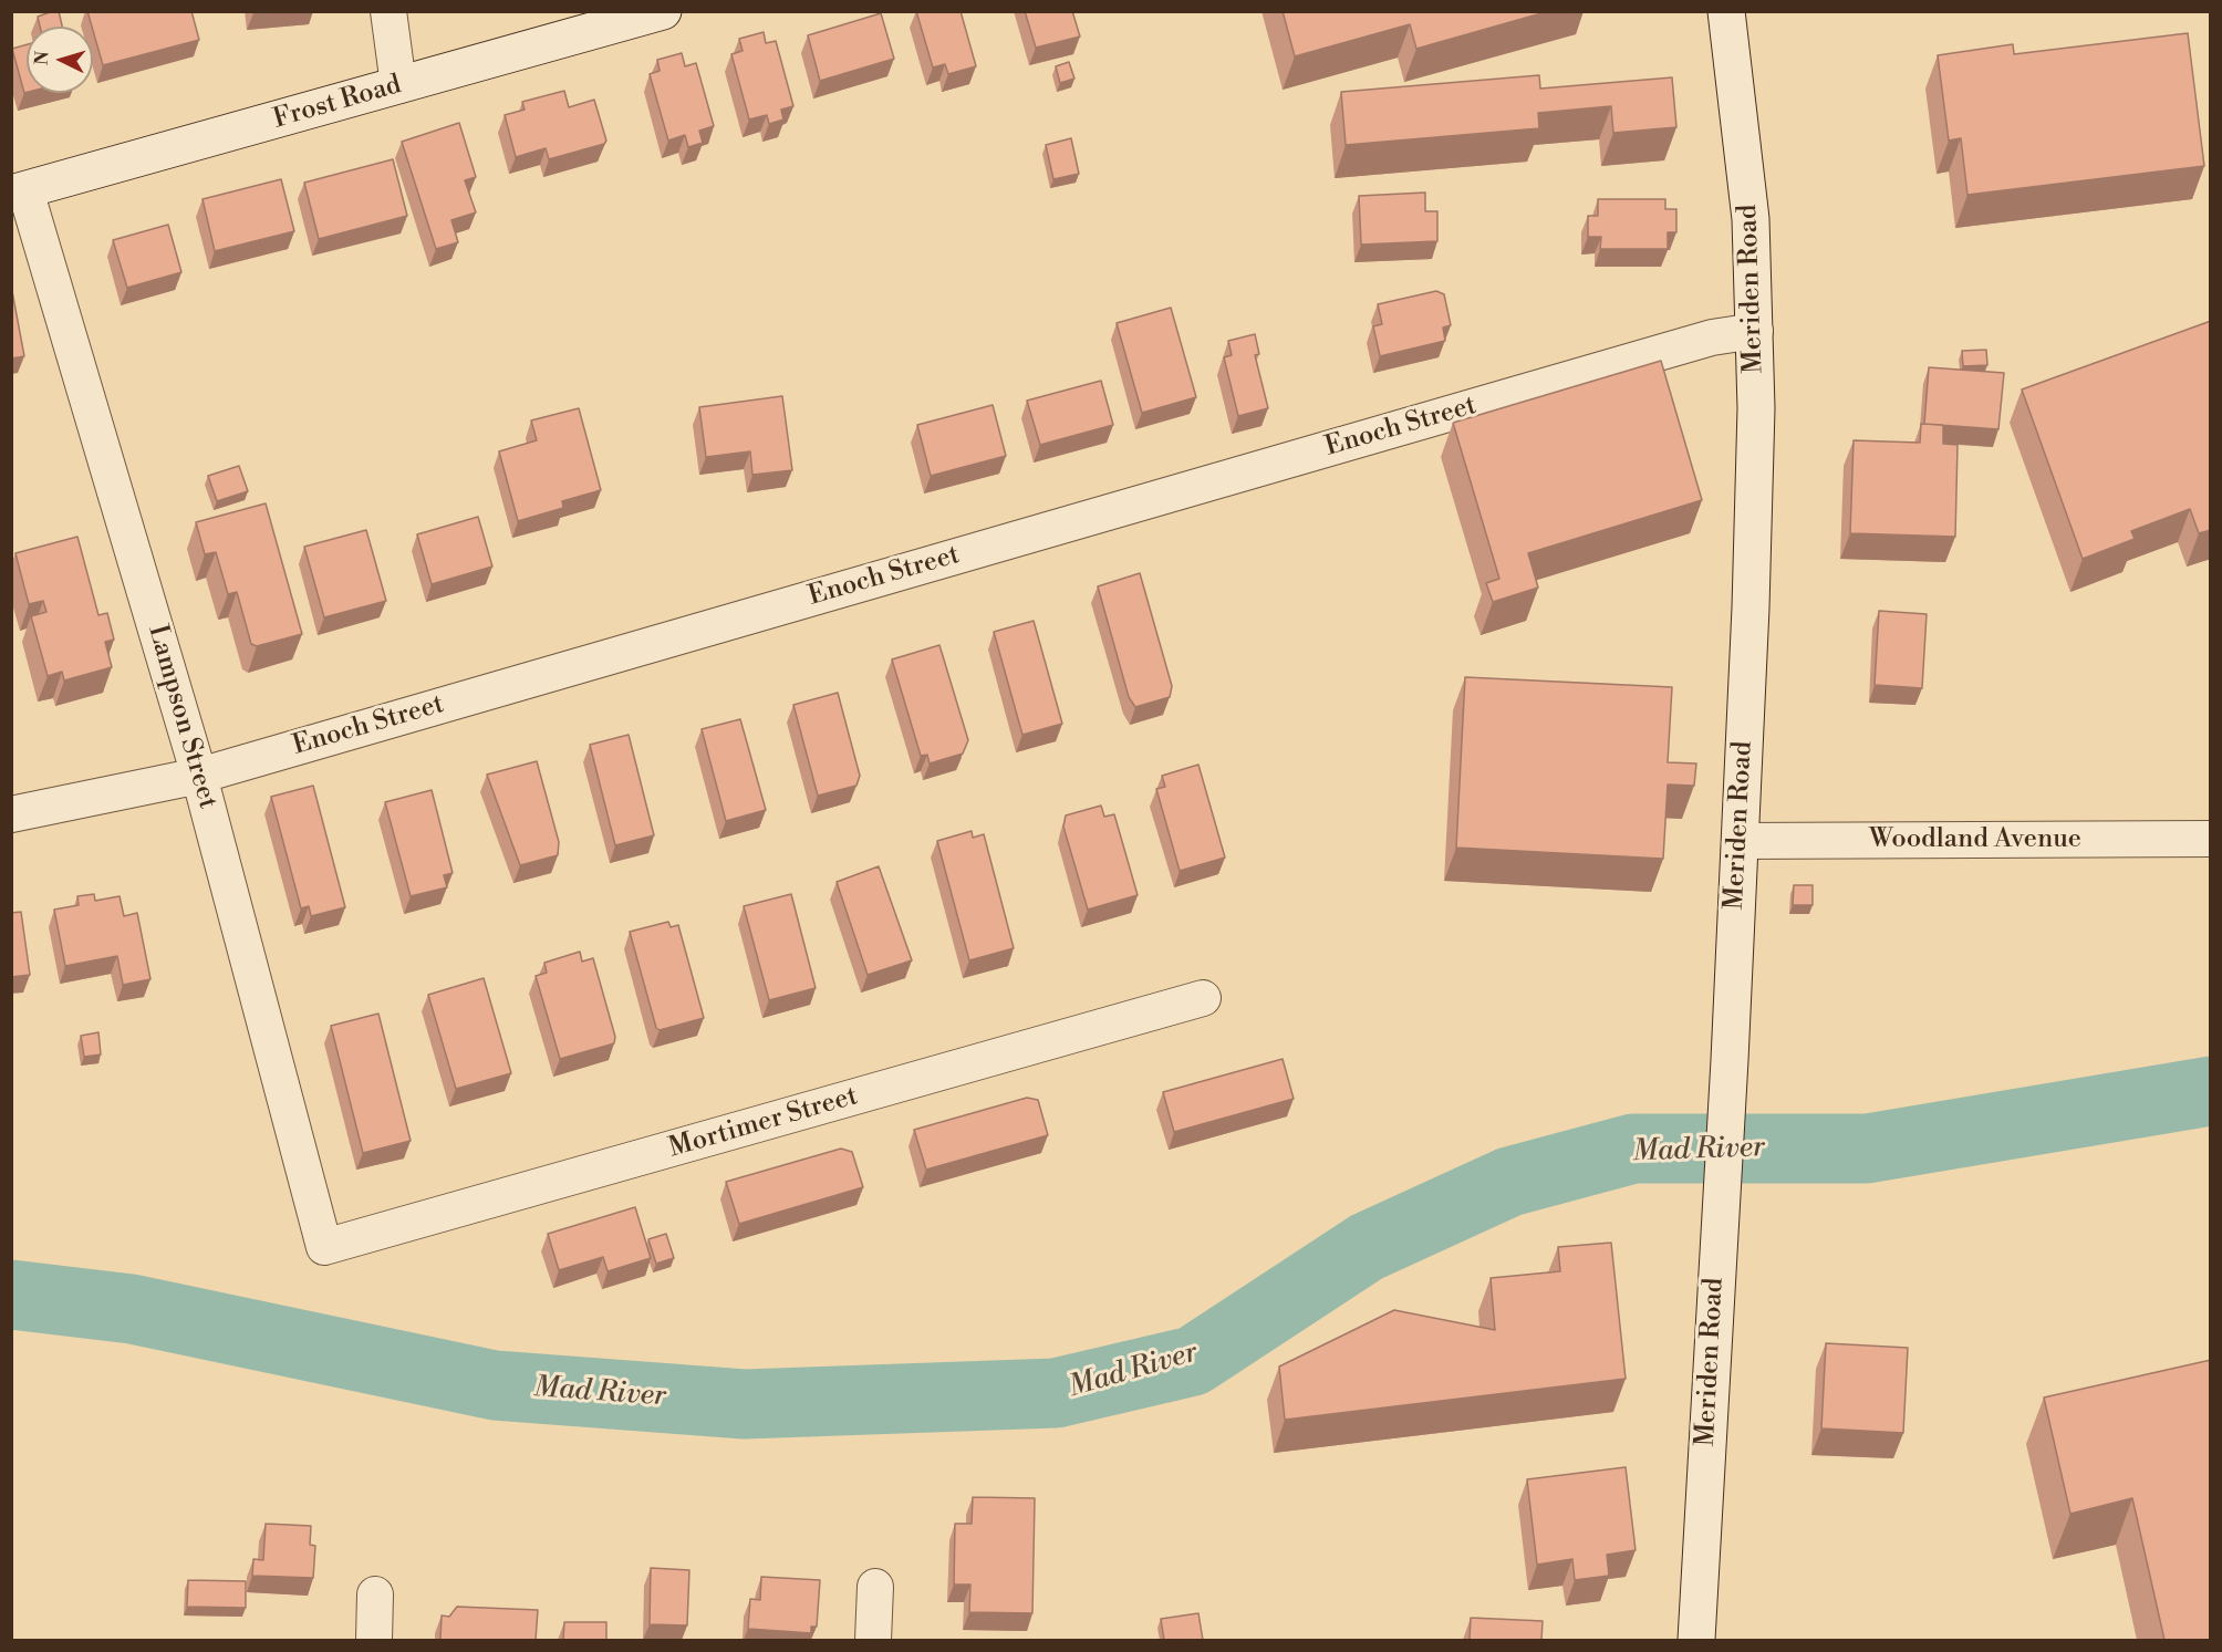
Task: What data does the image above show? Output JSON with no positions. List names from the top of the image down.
{
  "streets": {
    "main road": ["Frost Road", "Meriden Road"],
    "street": [
      "Enoch Street",
      "Lampson Street",
      "Woodland Avenue",
      "Mortimer Street"
    ]
  },
  "crossings": [
    ["Frost Road", "Lampson Street"],
    ["Meriden Road", "Enoch Street"],
    ["Meriden Road", "Woodland Avenue"],
    ["Enoch Street", "Lampson Street"],
    ["Lampson Street", "Mortimer Street"]
  ],
  "water": ["Mad River"],
  "north": "left"
}
